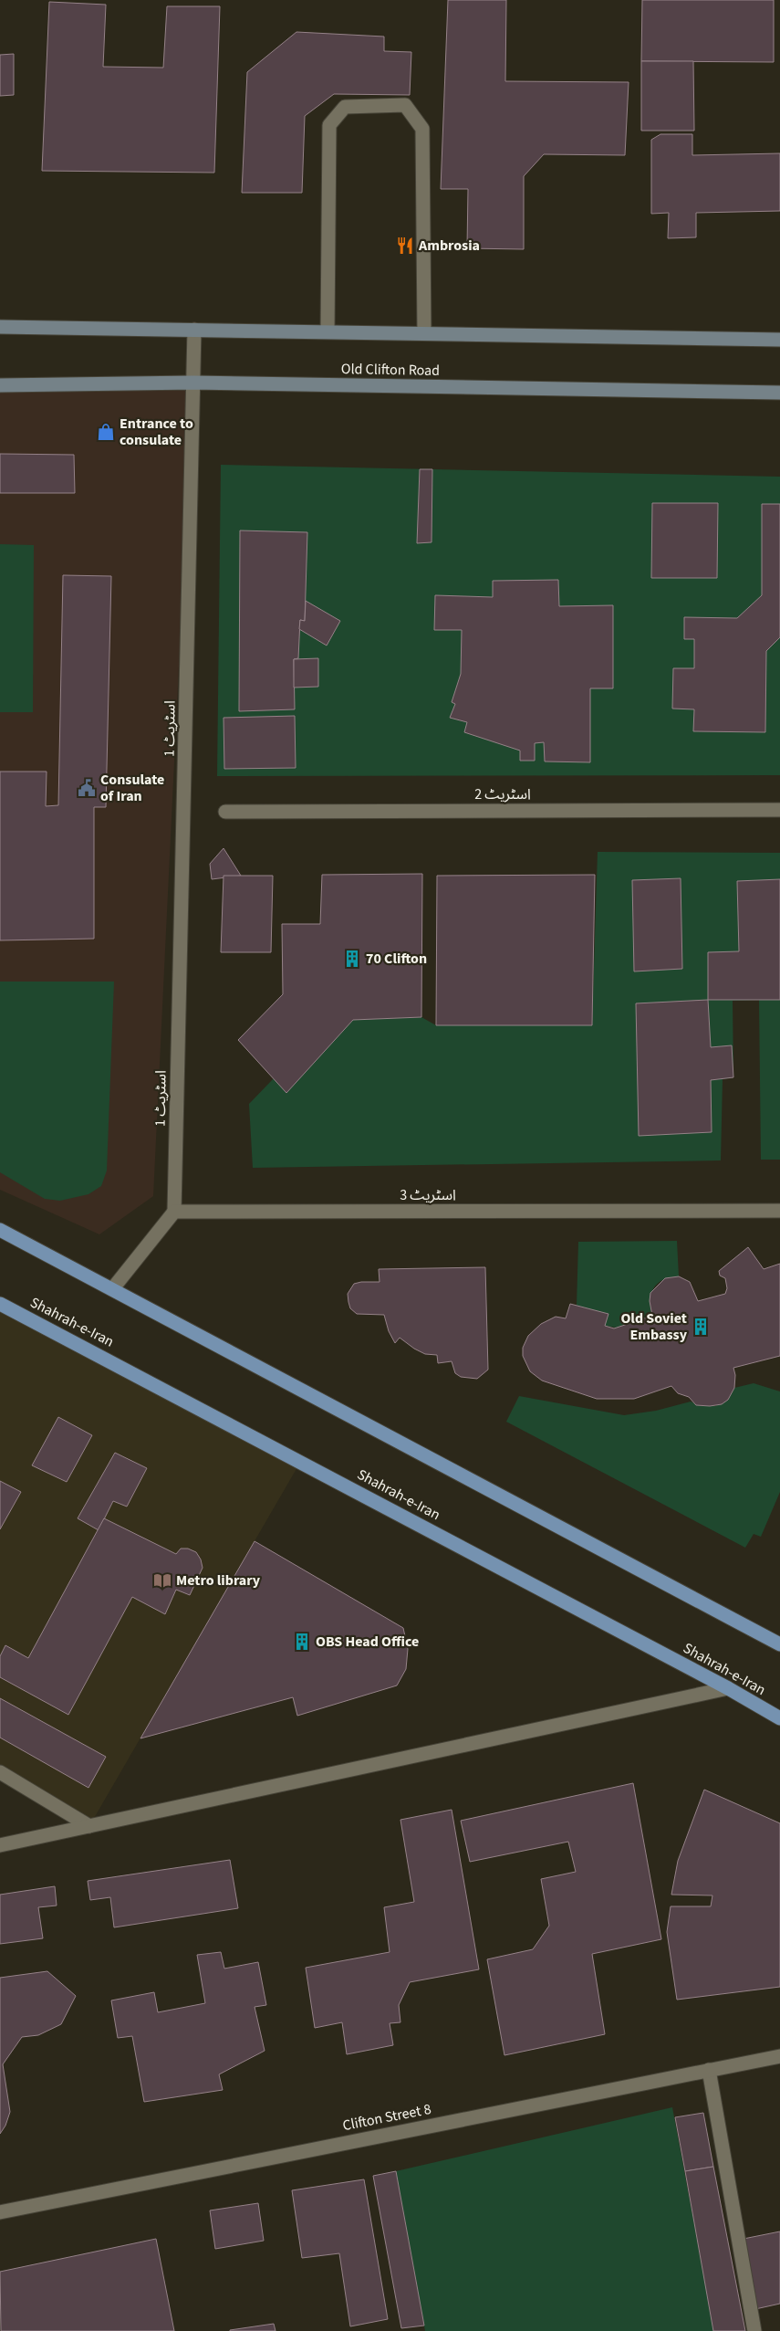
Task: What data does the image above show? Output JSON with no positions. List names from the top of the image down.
{
  "streets": {
    "main road": ["Shahrah-e-Iran"],
    "street": [
      "Old Clifton Road",
      "اسٹریٹ 1",
      "اسٹریٹ 2",
      "اسٹریٹ 3",
      "Clifton Street 8"
    ]
  },
  "crossings": [
    ["Old Clifton Road", "اسٹریٹ 1"],
    ["اسٹریٹ 1", "اسٹریٹ 3"]
  ],
  "places": {
    "restaurant": ["Ambrosia"],
    "shop": ["Entrance to consulate"],
    "public building": ["Consulate of Iran"],
    "building": ["70 Clifton", "Old Soviet Embassy", "OBS Head Office"],
    "library": ["Metro library"]
  }
}
